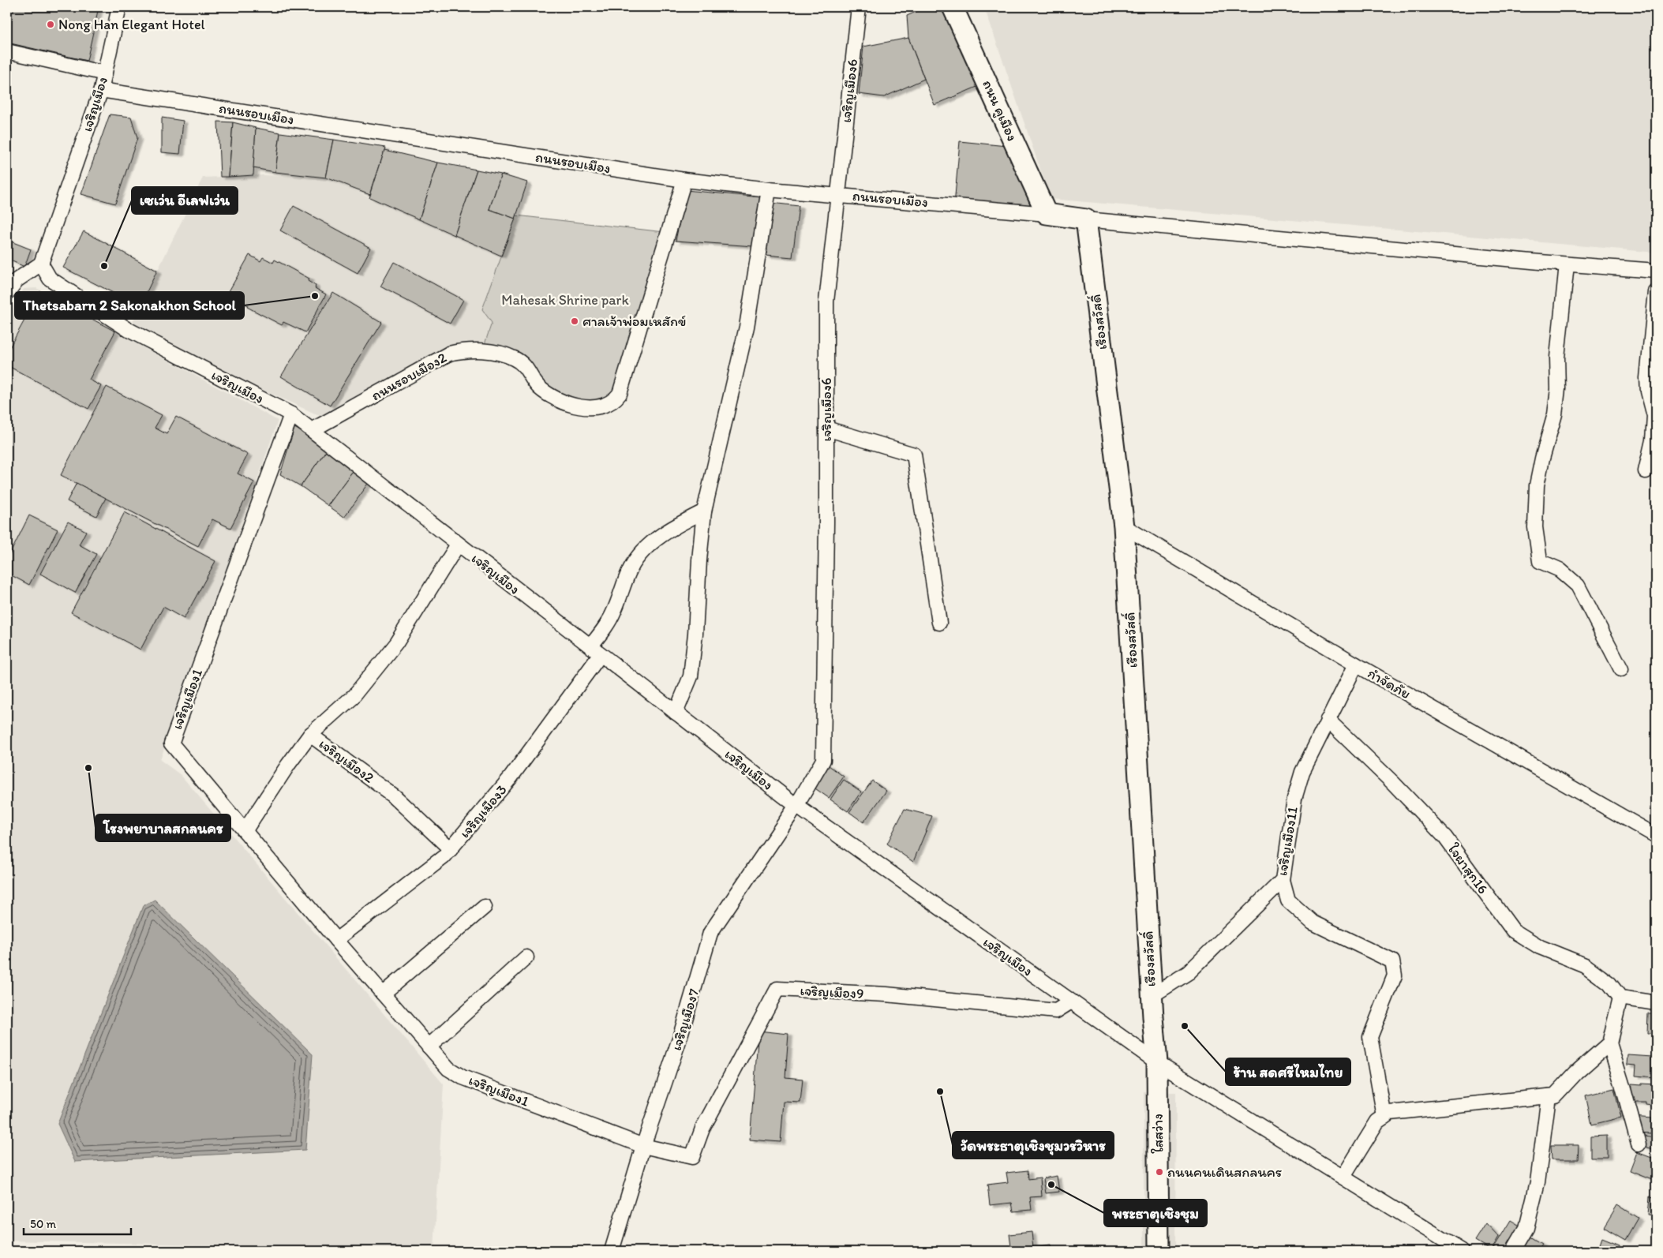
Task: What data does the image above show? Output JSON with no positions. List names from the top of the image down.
{
  "streets": {
    "street": [
      "เจริญเมือง6",
      "เจริญเมือง",
      "ถนน คูเมือง",
      "ถนนรอบเมือง",
      "เรืองสวัสดิ์",
      "ถนนรอบเมือง2",
      "กำจัดภัย",
      "เจริญเมือง1",
      "เจริญเมือง2",
      "เจริญเมือง3",
      "เจริญเมือง11",
      "ใจผาสุก16",
      "เจริญเมือง9",
      "เจริญเมือง7",
      "ใสสว่าง"
    ]
  },
  "crossings": [
    ["เจริญเมือง6", "เจริญเมือง"],
    ["เจริญเมือง6", "ถนนรอบเมือง"],
    ["เจริญเมือง6", "เจริญเมือง7"],
    ["เจริญเมือง", "ถนนรอบเมือง"],
    ["เจริญเมือง", "เรืองสวัสดิ์"],
    ["เจริญเมือง", "ถนนรอบเมือง2"],
    ["เจริญเมือง", "เจริญเมือง1"],
    ["เจริญเมือง", "เจริญเมือง3"],
    ["เจริญเมือง", "เจริญเมือง9"],
    ["เจริญเมือง", "เจริญเมือง7"],
    ["เจริญเมือง", "ใสสว่าง"],
    ["ถนน คูเมือง", "ถนนรอบเมือง"],
    ["ถนนรอบเมือง", "ถนนรอบเมือง2"],
    ["เรืองสวัสดิ์", "กำจัดภัย"],
    ["เรืองสวัสดิ์", "เจริญเมือง11"],
    ["เรืองสวัสดิ์", "ใสสว่าง"],
    ["กำจัดภัย", "เจริญเมือง11"],
    ["เจริญเมือง1", "เจริญเมือง2"],
    ["เจริญเมือง1", "เจริญเมือง3"],
    ["เจริญเมือง1", "เจริญเมือง9"],
    ["เจริญเมือง1", "เจริญเมือง7"],
    ["เจริญเมือง2", "เจริญเมือง3"],
    ["เจริญเมือง11", "ใจผาสุก16"]
  ],
  "parks": ["Mahesak Shrine park"],
  "places": [
    "Nong Han Elegant Hotel",
    "เซเว่น อีเลฟเว่น",
    "Thetsabarn 2 Sakonakhon School",
    "ศาลเจ้าพ่อมเหสักข์",
    "โรงพยาบาลสกลนคร",
    "ร้าน สดศรีไหมไทย",
    "วัดพระธาตุเชิงชุมวรวิหาร",
    "ถนนคนเดินสกลนคร",
    "พระธาตุเชิงชุม"
  ],
  "scale_bar": "50 m"
}
